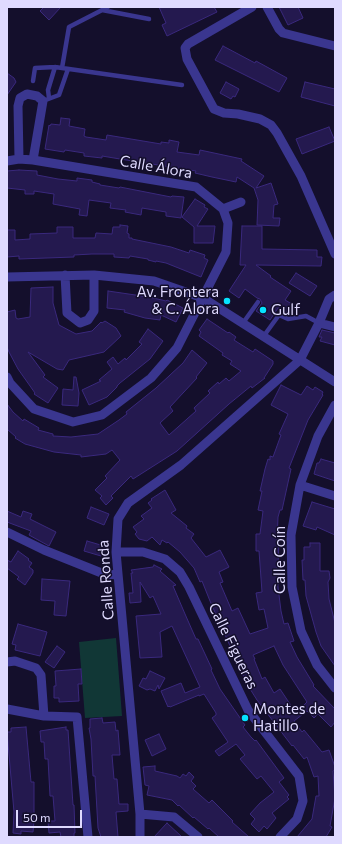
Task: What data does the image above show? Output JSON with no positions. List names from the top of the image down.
{
  "streets": {
    "street": [
      "Calle Álora",
      "Calle Coín",
      "Calle Ronda",
      "Calle Figueras"
    ]
  },
  "crossings": [
    ["Calle Ronda", "Calle Figueras"]
  ],
  "places": ["Av. Frontera & C. Álora", "Gulf", "Montes de Hatillo"],
  "scale_bar": "50 m"
}
